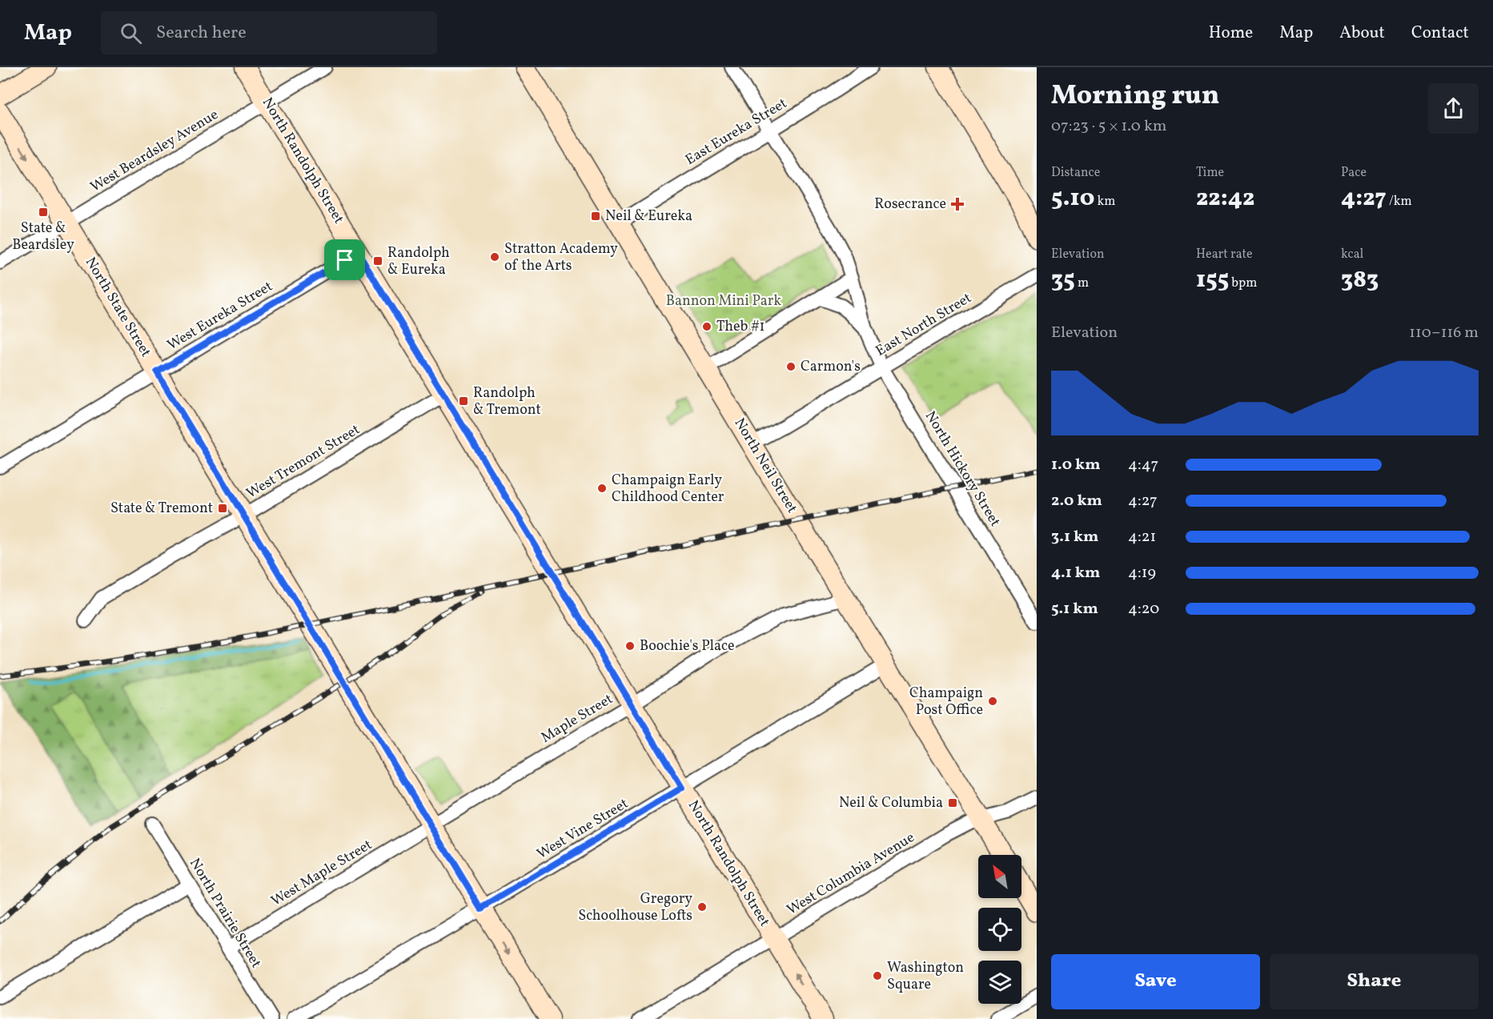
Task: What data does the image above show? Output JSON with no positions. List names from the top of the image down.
{
  "streets": {
    "main road": ["North Randolph Street", "North State Street", "North Neil Street"],
    "street": [
      "East Eureka Street",
      "West Beardsley Avenue",
      "West Eureka Street",
      "East North Street",
      "West Tremont Street",
      "North Hickory Street",
      "Maple Street",
      "West Vine Street",
      "West Maple Street",
      "West Columbia Avenue",
      "North Prairie Street"
    ]
  },
  "crossings": [
    ["East Eureka Street", "North Neil Street"],
    ["East Eureka Street", "North Hickory Street"],
    ["West Beardsley Avenue", "North Randolph Street"],
    ["West Beardsley Avenue", "North State Street"],
    ["North Randolph Street", "West Eureka Street"],
    ["North Randolph Street", "West Tremont Street"],
    ["North Randolph Street", "Maple Street"],
    ["North Randolph Street", "West Vine Street"],
    ["North Randolph Street", "West Columbia Avenue"],
    ["North State Street", "West Eureka Street"],
    ["North State Street", "West Tremont Street"],
    ["North State Street", "Maple Street"],
    ["North State Street", "West Vine Street"],
    ["North State Street", "West Maple Street"],
    ["East North Street", "North Neil Street"],
    ["East North Street", "North Hickory Street"],
    ["North Neil Street", "Maple Street"],
    ["North Neil Street", "West Vine Street"],
    ["North Neil Street", "West Columbia Avenue"],
    ["Maple Street", "West Maple Street"],
    ["West Maple Street", "North Prairie Street"]
  ],
  "parks": ["Bannon Mini Park"],
  "places": {
    "health": ["Rosecrance"],
    "transit": [
      "State & Beardsley",
      "Neil & Eureka",
      "Randolph & Eureka",
      "Randolph & Tremont",
      "State & Tremont",
      "Neil & Columbia"
    ],
    "other": [
      "Stratton Academy of the Arts",
      "Theb #1",
      "Carmon's",
      "Champaign Early Childhood Center",
      "Boochie's Place",
      "Champaign Post Office",
      "Gregory Schoolhouse Lofts",
      "Washington Square"
    ]
  },
  "north": "top left",
  "page": {
    "header": "Map",
    "search": "Search here",
    "nav": [
      "Home",
      "Map",
      "About",
      "Contact"
    ],
    "heading": ["Morning run", "07:23 · 5 × 1.0 km"],
    "stats": [
      ["Distance", "5.10 km"],
      ["Time", "22:42"],
      ["Pace", "4:27 /km"],
      ["Elevation", "35 m"],
      ["Heart rate", "155 bpm"],
      ["kcal", "383"]
    ],
    "chart": ["Elevation", "110–116 m"],
    "list": [
      {
        "name": "1.0 km",
        "note": "4:47"
      },
      {
        "name": "2.0 km",
        "note": "4:27"
      },
      {
        "name": "3.1 km",
        "note": "4:21"
      },
      {
        "name": "4.1 km",
        "note": "4:19"
      },
      {
        "name": "5.1 km",
        "note": "4:20"
      }
    ],
    "buttons": ["Save", "Share"]
  }
}
